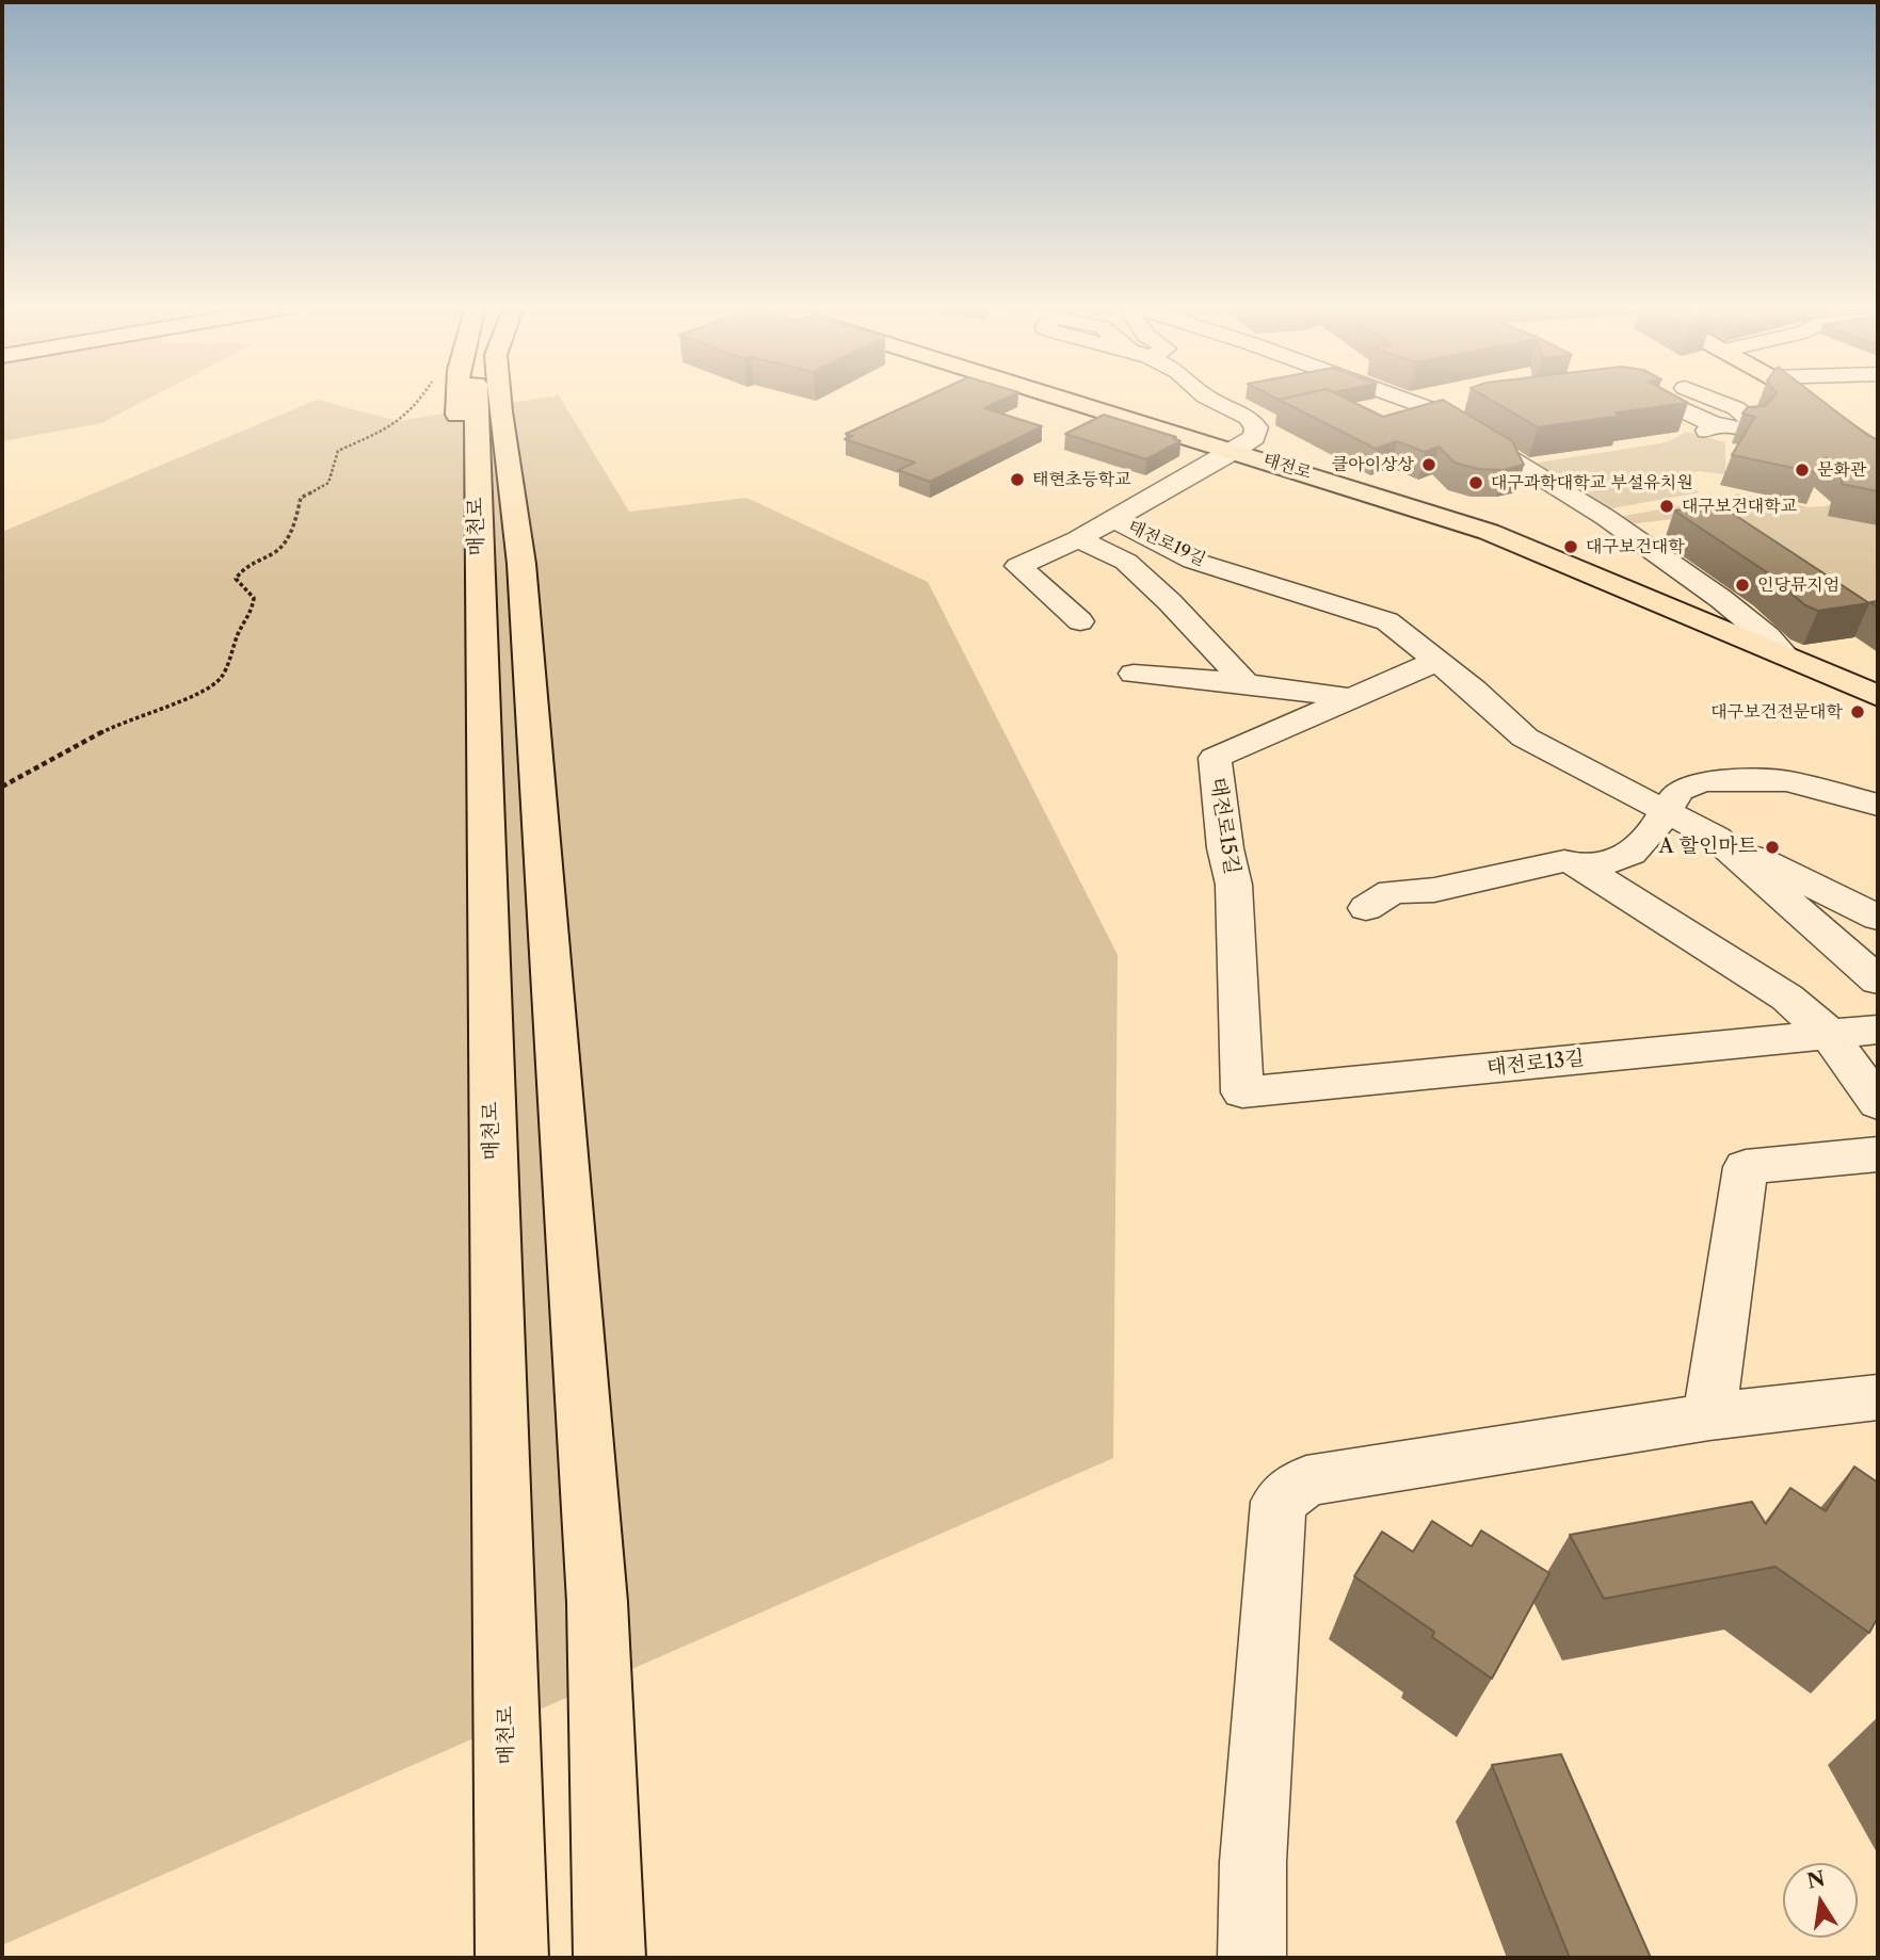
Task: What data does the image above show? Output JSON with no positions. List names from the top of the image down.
{
  "streets": {
    "main road": ["태전로", "매천로"],
    "street": ["태전로19길", "태전로15길", "태전로13길"]
  },
  "crossings": [
    ["태전로", "태전로19길"],
    ["태전로19길", "태전로15길"],
    ["태전로15길", "태전로13길"]
  ],
  "places": [
    "클아이상상",
    "문화관",
    "태현초등학교",
    "대구과학대학교 부설유치원",
    "대구보건대학교",
    "대구보건대학",
    "인당뮤지엄",
    "대구보건전문대학",
    "A 할인마트"
  ],
  "north": "top"
}
